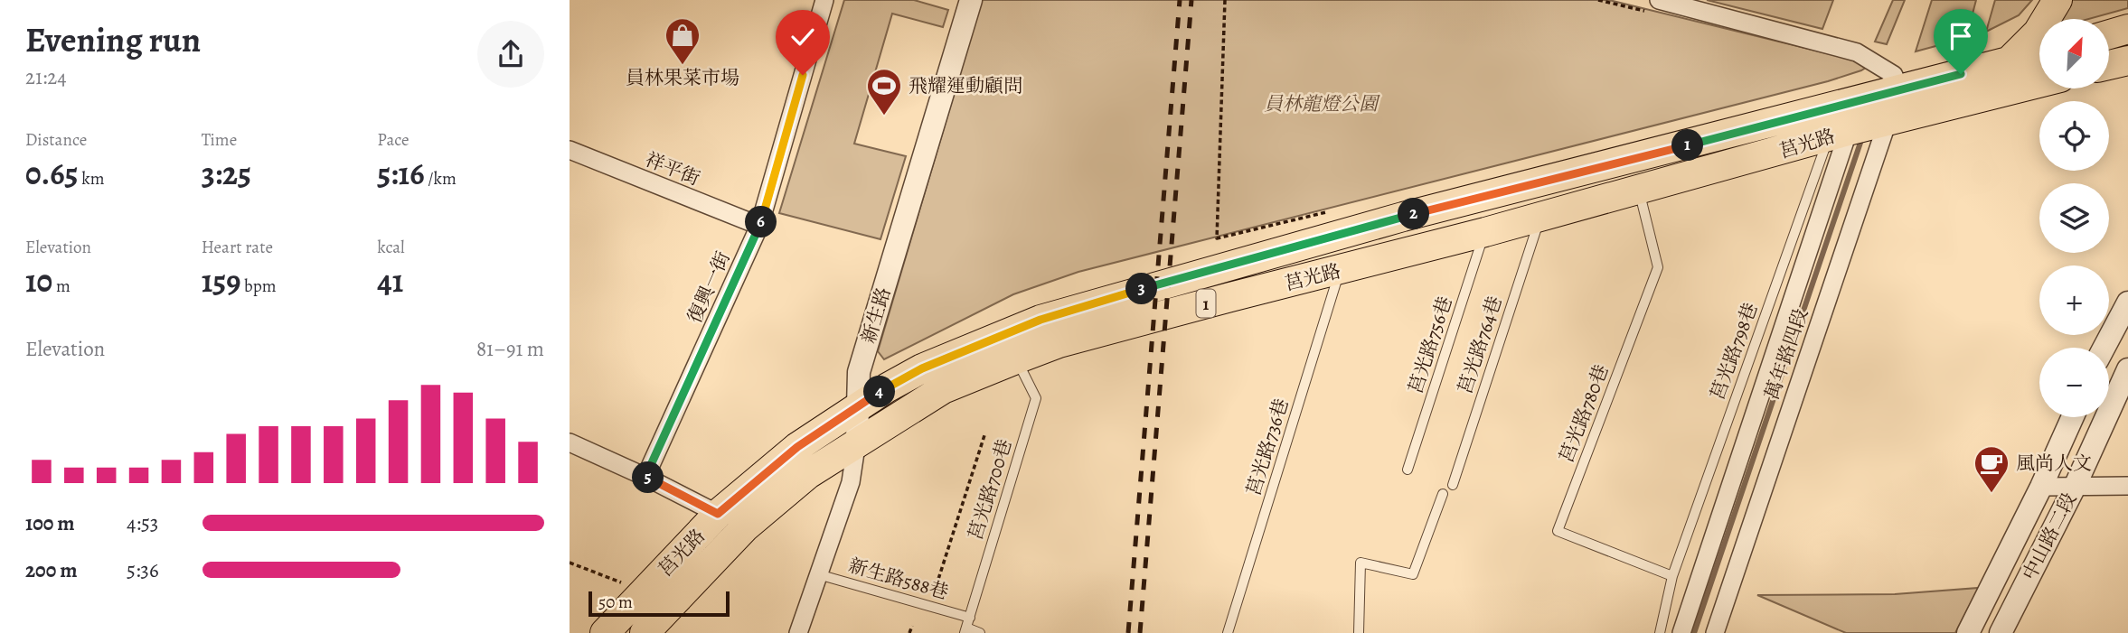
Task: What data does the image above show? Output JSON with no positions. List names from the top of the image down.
{
  "streets": {
    "main road": ["莒光路", "1"],
    "street": [
      "祥平街",
      "復興一街",
      "新生路",
      "萬年路四段",
      "中山路二段"
    ],
    "lane": [
      "莒光路756巷",
      "莒光路764巷",
      "莒光路798巷",
      "莒光路780巷",
      "莒光路736巷",
      "莒光路700巷",
      "新生路588巷"
    ]
  },
  "crossings": [
    ["莒光路", "新生路"],
    ["莒光路", "莒光路756巷"],
    ["莒光路", "莒光路764巷"],
    ["莒光路", "莒光路798巷"],
    ["莒光路", "萬年路四段"],
    ["莒光路", "莒光路780巷"],
    ["莒光路", "莒光路736巷"],
    ["莒光路", "莒光路700巷"],
    ["祥平街", "復興一街"],
    ["新生路", "新生路588巷"],
    ["莒光路798巷", "萬年路四段"],
    ["莒光路798巷", "莒光路780巷"],
    ["莒光路700巷", "新生路588巷"]
  ],
  "parks": ["員林龍燈公園"],
  "places": {
    "shop": ["員林果菜市場"],
    "sports": ["飛耀運動顧問"],
    "cafe": ["風尚人文"]
  },
  "scale_bar": "50 m",
  "north": "top right",
  "page": {
    "heading": ["Evening run", "21:24"],
    "map_buttons": ["+", "−"],
    "stats": [
      ["Distance", "0.65 km"],
      ["Time", "3:25"],
      ["Pace", "5:16 /km"],
      ["Elevation", "10 m"],
      ["Heart rate", "159 bpm"],
      ["kcal", "41"]
    ],
    "pins": [
      "1",
      "2",
      "6",
      "3",
      "4",
      "5"
    ],
    "chart": ["Elevation", "81–91 m"],
    "list": [
      {
        "name": "100 m",
        "note": "4:53"
      },
      {
        "name": "200 m",
        "note": "5:36"
      }
    ],
    "scale": "50 m"
  }
}
